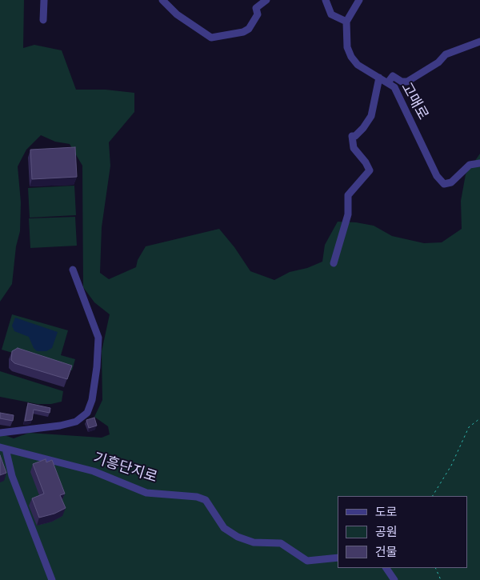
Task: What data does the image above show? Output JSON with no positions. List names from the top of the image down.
{
  "streets": {
    "street": ["고매로", "기흥단지로"]
  },
  "legend": ["도로", "공원", "건물"]
}
